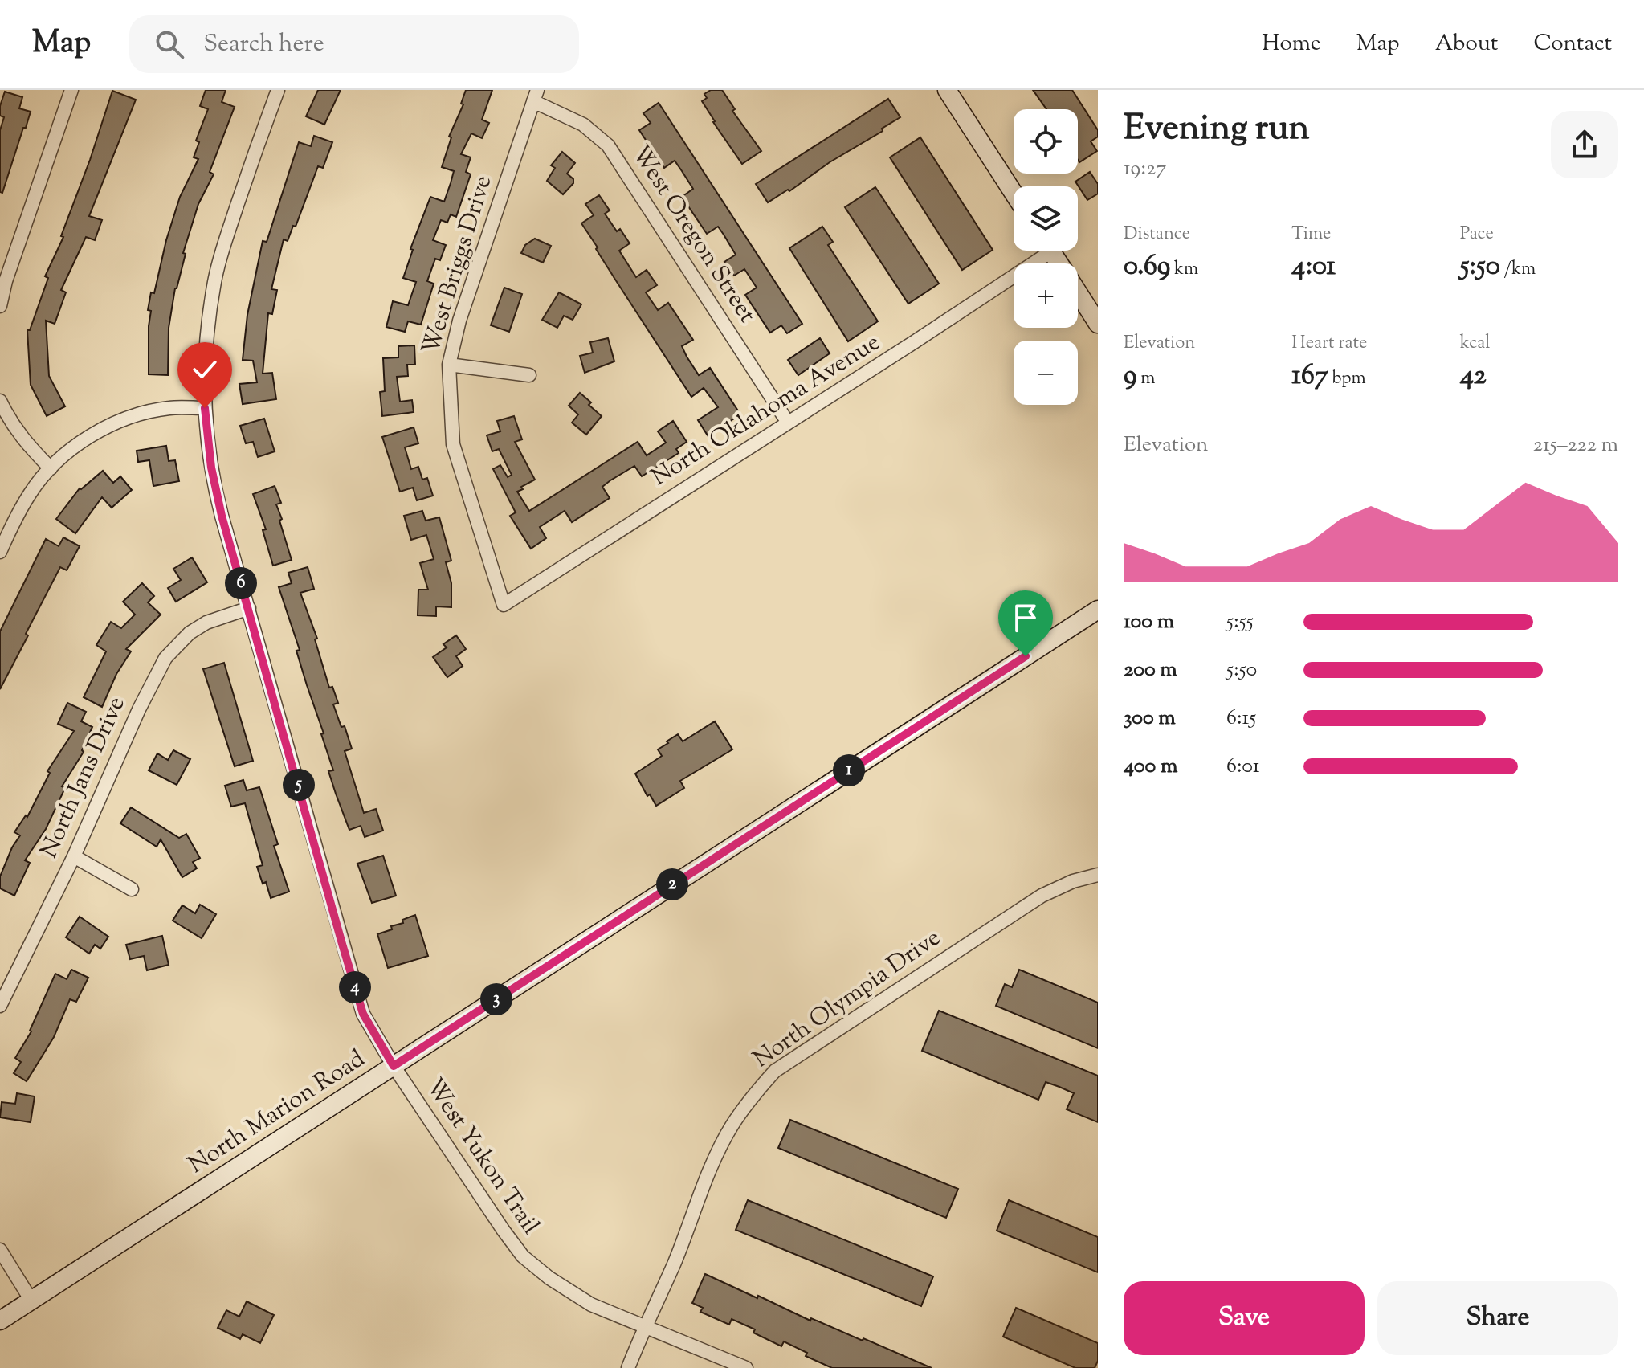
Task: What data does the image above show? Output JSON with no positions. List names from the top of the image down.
{
  "streets": {
    "main road": ["North Marion Road"],
    "street": [
      "West Oregon Street",
      "West Briggs Drive",
      "North Oklahoma Avenue",
      "North Jans Drive",
      "North Olympia Drive",
      "West Yukon Trail"
    ]
  },
  "crossings": [
    ["West Oregon Street", "West Briggs Drive"],
    ["West Oregon Street", "North Oklahoma Avenue"],
    ["West Briggs Drive", "North Oklahoma Avenue"],
    ["North Jans Drive", "West Yukon Trail"],
    ["North Olympia Drive", "West Yukon Trail"],
    ["North Marion Road", "West Yukon Trail"]
  ],
  "page": {
    "header": "Map",
    "search": "Search here",
    "nav": [
      "Home",
      "Map",
      "About",
      "Contact"
    ],
    "heading": ["Evening run", "19:27"],
    "map_buttons": ["+", "−"],
    "stats": [
      ["Distance", "0.69 km"],
      ["Time", "4:01"],
      ["Pace", "5:50 /km"],
      ["Elevation", "9 m"],
      ["Heart rate", "167 bpm"],
      ["kcal", "42"]
    ],
    "chart": ["Elevation", "215–222 m"],
    "pins": [
      "6",
      "1",
      "5",
      "2",
      "4",
      "3"
    ],
    "list": [
      {
        "name": "100 m",
        "note": "5:55"
      },
      {
        "name": "200 m",
        "note": "5:50"
      },
      {
        "name": "300 m",
        "note": "6:15"
      },
      {
        "name": "400 m",
        "note": "6:01"
      }
    ],
    "buttons": ["Save", "Share"]
  }
}
